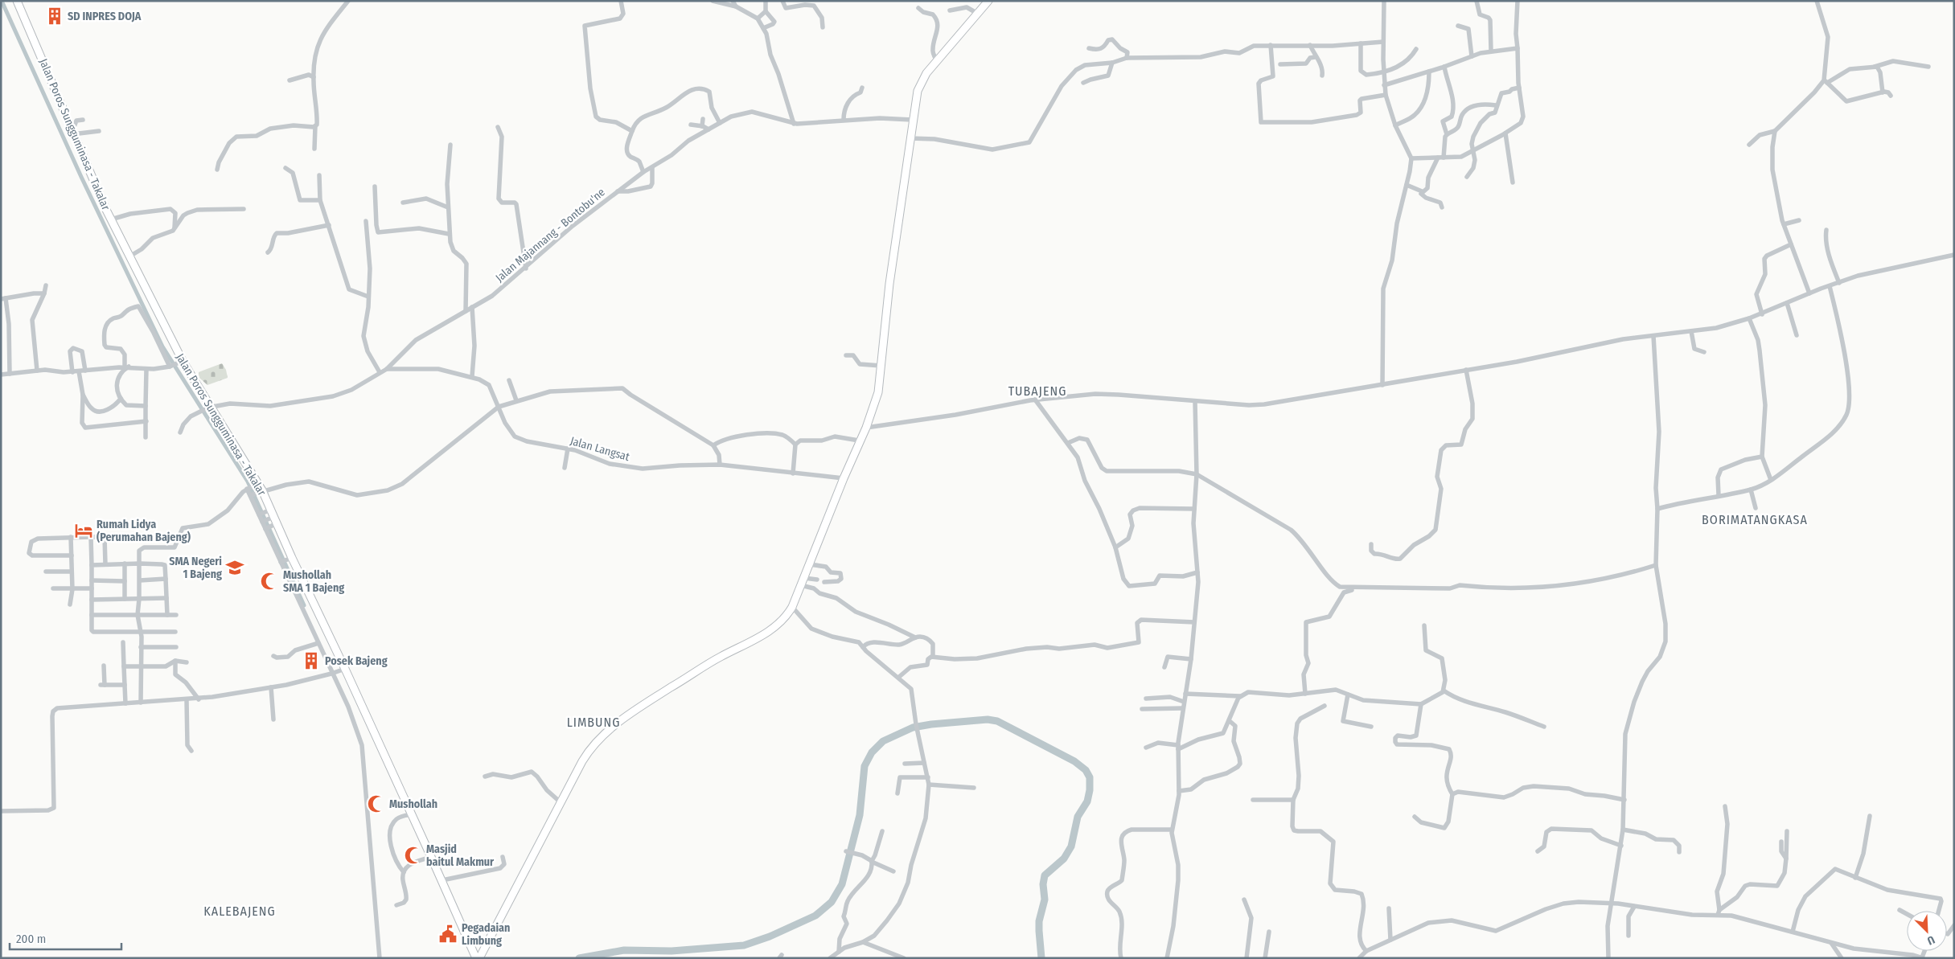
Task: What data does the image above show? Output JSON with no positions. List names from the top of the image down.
{
  "streets": {
    "main road": ["Jalan Poros Sungguminasa - Takalar"],
    "street": ["Jalan Majannang - Bontobu'ne", "Jalan Langsat"]
  },
  "crossings": [
    ["Jalan Poros Sungguminasa - Takalar", "Jalan Majannang - Bontobu'ne"],
    ["Jalan Majannang - Bontobu'ne", "Jalan Langsat"]
  ],
  "districts": [
    "TUBAJENG",
    "BORIMATANGKASA",
    "LIMBUNG",
    "KALEBAJENG"
  ],
  "places": {
    "building": ["SD INPRES DOJA", "Posek Bajeng"],
    "hotel": ["Rumah Lidya (Perumahan Bajeng)"],
    "school or university": ["SMA Negeri 1 Bajeng"],
    "mosque": ["Mushollah SMA 1 Bajeng", "Mushollah", "Masjid baitul Makmur"],
    "public building": ["Pegadaian Limbung"]
  },
  "scale_bar": "200 m",
  "north": "bottom right"
}
